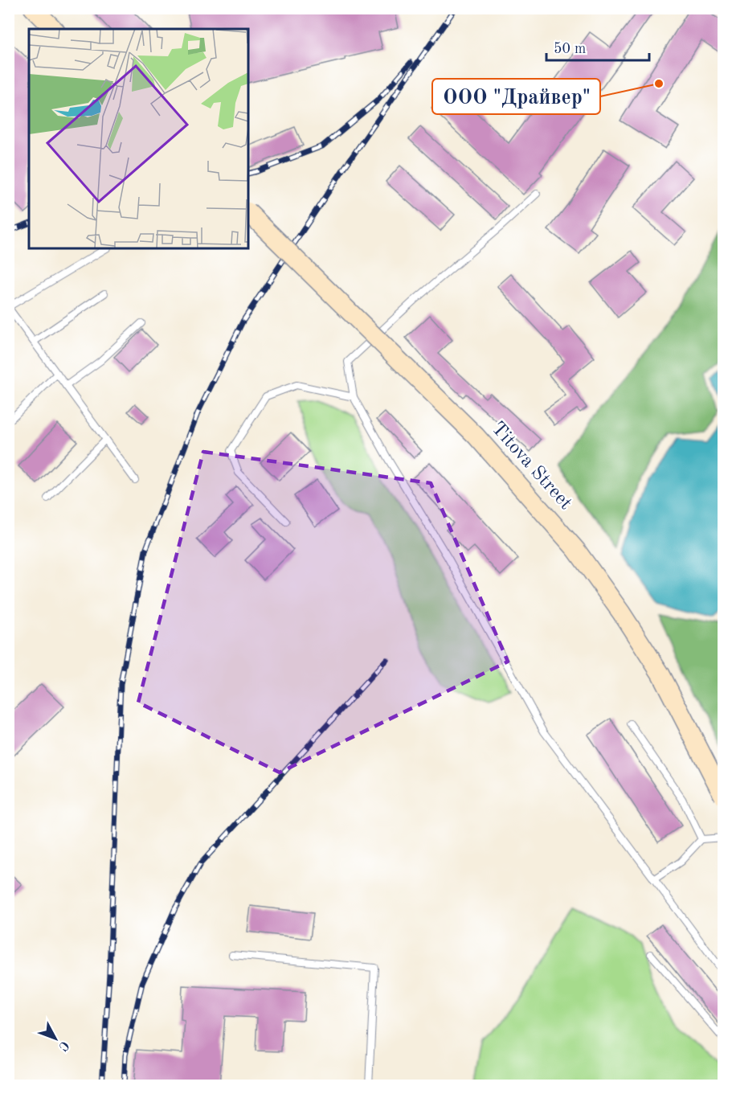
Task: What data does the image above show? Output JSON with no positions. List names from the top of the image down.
{
  "streets": {
    "main road": ["Titova Street"]
  },
  "places": ["ООО \"Драйвер\""],
  "scale_bar": "50 m",
  "north": "bottom right"
}
